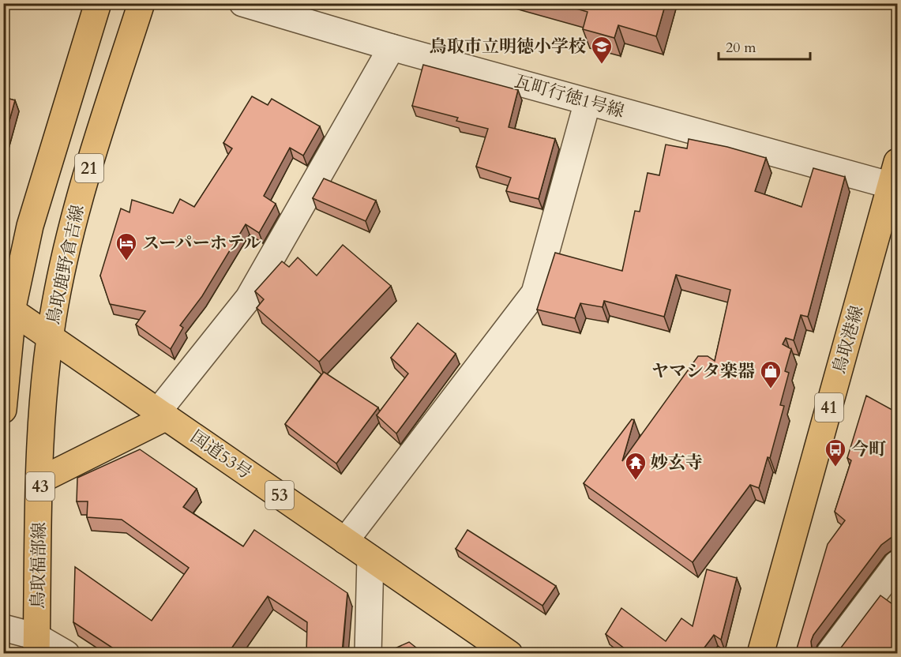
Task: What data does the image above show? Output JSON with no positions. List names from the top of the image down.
{
  "streets": {
    "main road": [
      "21",
      "鳥取鹿野倉吉線",
      "鳥取港線",
      "41",
      "国道53号",
      "43",
      "53",
      "鳥取福部線"
    ],
    "street": ["瓦町行徳1号線"]
  },
  "crossings": [
    ["瓦町行徳1号線", "鳥取港線"],
    ["21", "国道53号"],
    ["鳥取鹿野倉吉線", "国道53号"],
    ["鳥取鹿野倉吉線", "鳥取福部線"],
    ["国道53号", "鳥取福部線"]
  ],
  "places": {
    "school or university": ["鳥取市立明徳小学校"],
    "hotel": ["スーパーホテル"],
    "shop": ["ヤマシタ楽器"],
    "bus stop": ["今町"],
    "temple": ["妙玄寺"]
  },
  "scale_bar": "20 m"
}
